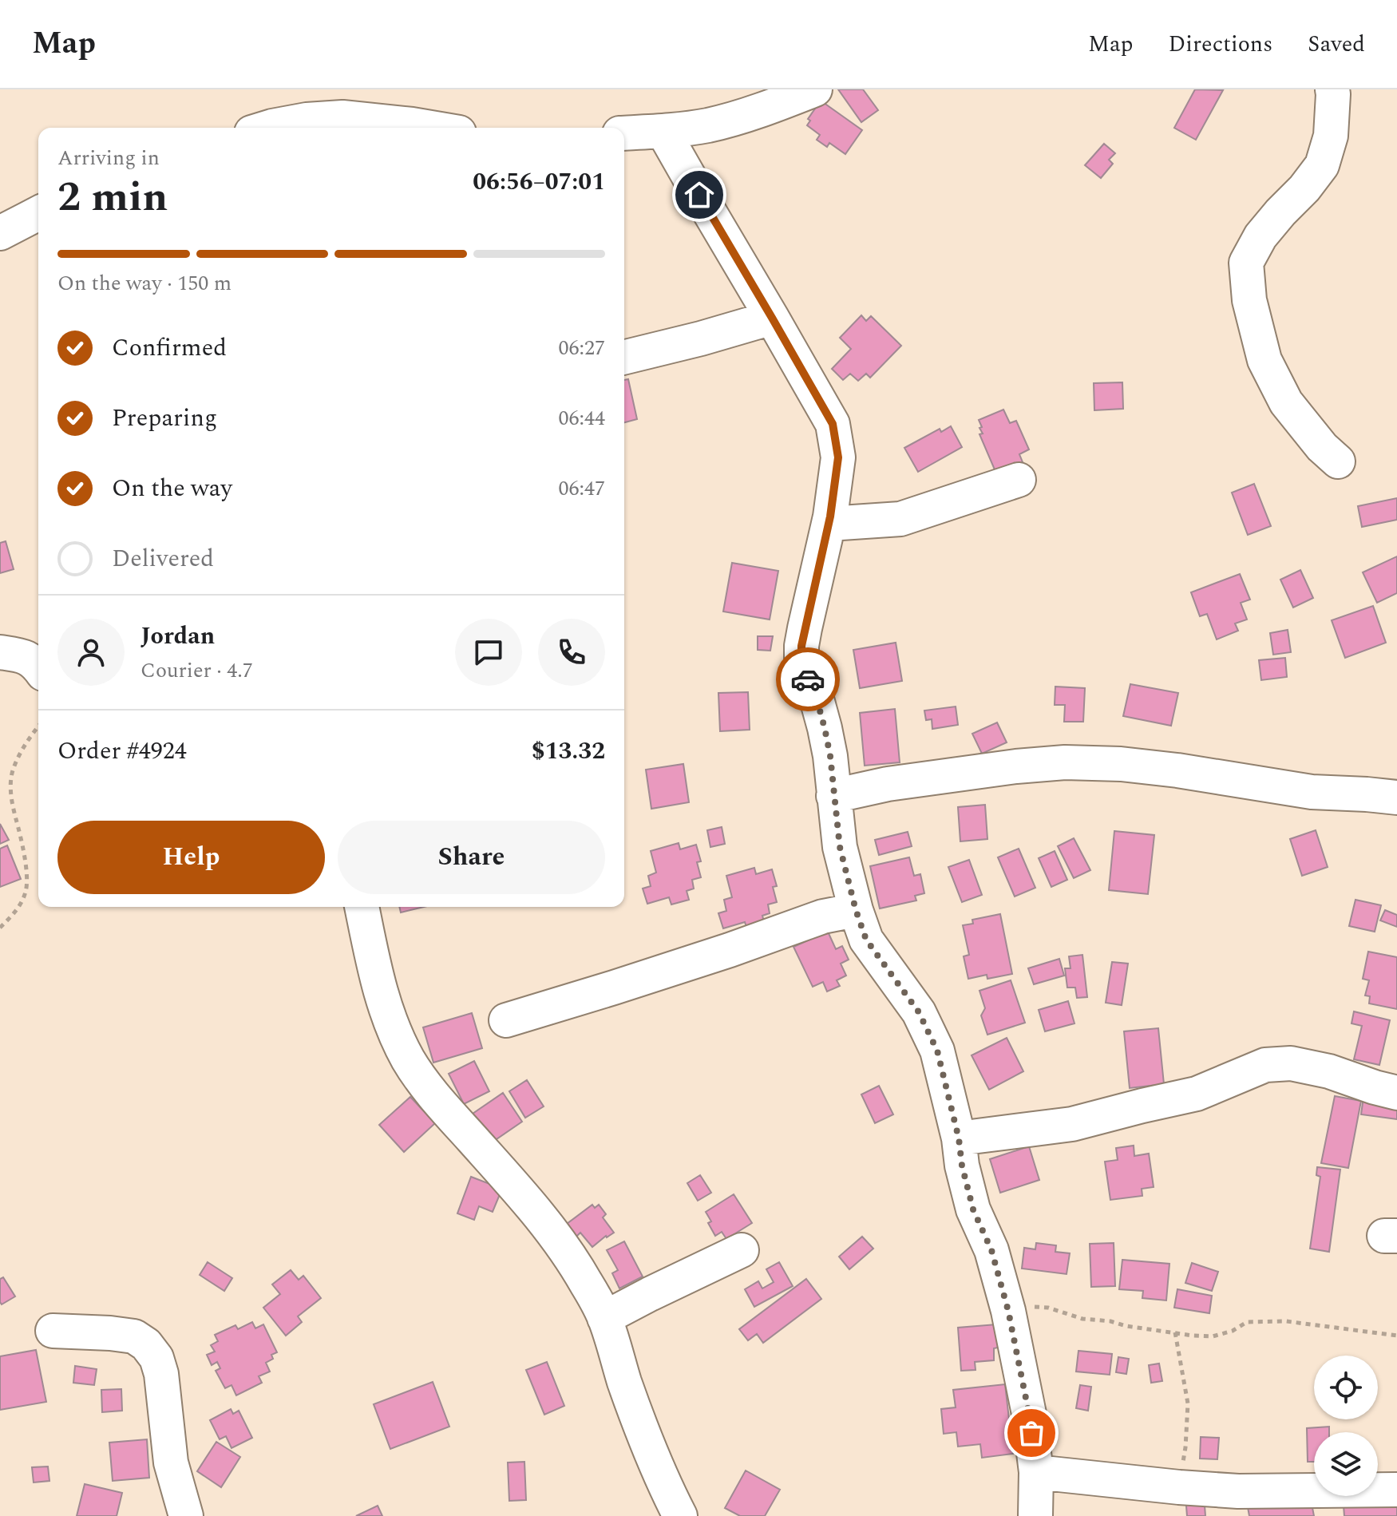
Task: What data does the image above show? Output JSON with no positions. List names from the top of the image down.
{
  "page": {
    "header": "Map",
    "nav": ["Map", "Directions", "Saved"],
    "heading": ["2 min", "Arriving in", "06:56–07:01"],
    "panel": [
      "Jordan",
      "Courier · 4.7",
      "Order #4924",
      "$13.32"
    ],
    "bar": "On the way · 150 m",
    "list": [
      ["Confirmed", "06:27"],
      ["Preparing", "06:44"],
      ["On the way", "06:47"],
      "Delivered"
    ],
    "buttons": ["Help", "Share"]
  }
}
